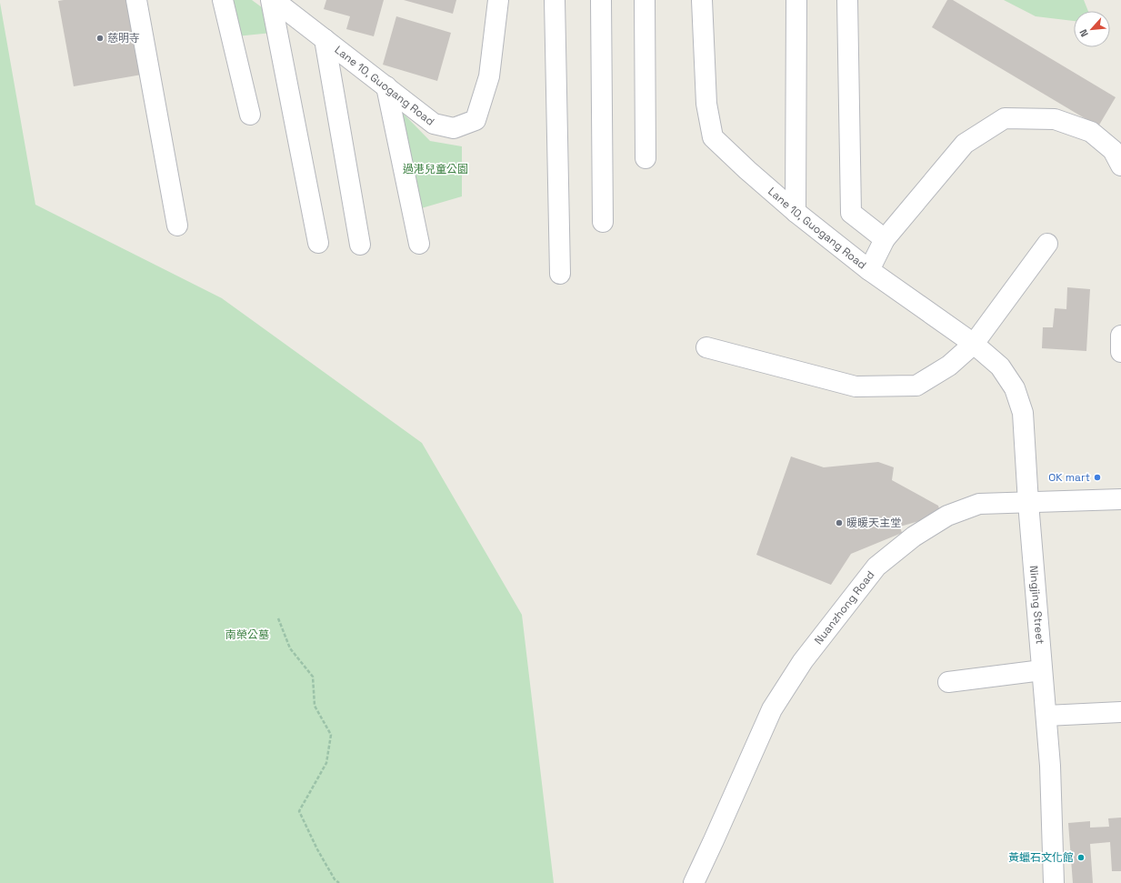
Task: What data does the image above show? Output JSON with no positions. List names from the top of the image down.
{
  "streets": {
    "street": ["Lane 10, Guogang Road", "Ningjing Street", "Nuanzhong Road"]
  },
  "crossings": [
    ["Lane 10, Guogang Road", "Ningjing Street"],
    ["Ningjing Street", "Nuanzhong Road"]
  ],
  "parks": ["過港兒童公園", "南榮公墓"],
  "places": [
    "慈明寺",
    "OK mart",
    "暖暖天主堂",
    "黃蠟石文化館"
  ],
  "north": "bottom left"
}
